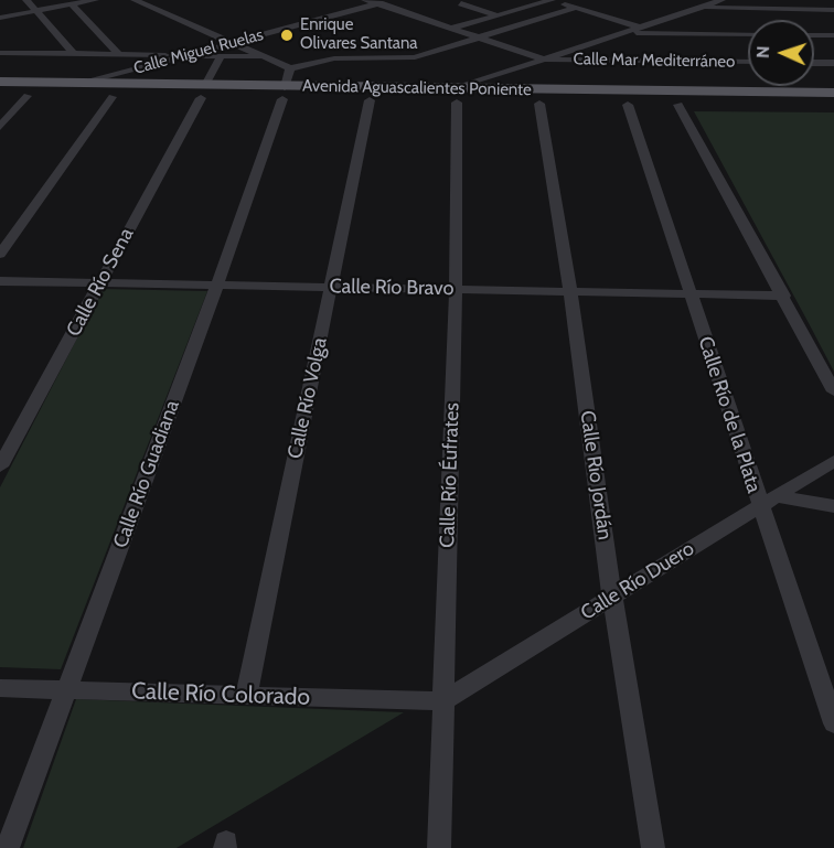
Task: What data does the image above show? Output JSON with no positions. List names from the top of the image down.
{
  "streets": {
    "main road": ["Avenida Aguascalientes Poniente"],
    "street": [
      "Calle Miguel Ruelas",
      "Calle Mar Mediterráneo",
      "Calle Río Sena",
      "Calle Río Bravo",
      "Calle Río Volga",
      "Calle Río de la Plata",
      "Calle Río Guadiana",
      "Calle Río Éufrates",
      "Calle Río Jordán",
      "Calle Río Duero",
      "Calle Río Colorado"
    ]
  },
  "crossings": [
    ["Calle Miguel Ruelas", "Avenida Aguascalientes Poniente"],
    ["Avenida Aguascalientes Poniente", "Calle Río Sena"],
    ["Avenida Aguascalientes Poniente", "Calle Río Volga"],
    ["Avenida Aguascalientes Poniente", "Calle Río de la Plata"],
    ["Avenida Aguascalientes Poniente", "Calle Río Guadiana"],
    ["Avenida Aguascalientes Poniente", "Calle Río Éufrates"],
    ["Avenida Aguascalientes Poniente", "Calle Río Jordán"],
    ["Calle Río Sena", "Calle Río Bravo"],
    ["Calle Río Bravo", "Calle Río Volga"],
    ["Calle Río Bravo", "Calle Río de la Plata"],
    ["Calle Río Bravo", "Calle Río Guadiana"],
    ["Calle Río Bravo", "Calle Río Éufrates"],
    ["Calle Río Bravo", "Calle Río Jordán"],
    ["Calle Río Volga", "Calle Río Colorado"],
    ["Calle Río de la Plata", "Calle Río Duero"],
    ["Calle Río Guadiana", "Calle Río Colorado"],
    ["Calle Río Éufrates", "Calle Río Duero"],
    ["Calle Río Éufrates", "Calle Río Colorado"],
    ["Calle Río Jordán", "Calle Río Duero"],
    ["Calle Río Duero", "Calle Río Colorado"]
  ],
  "places": ["Enrique Olivares Santana"],
  "north": "left"
}
